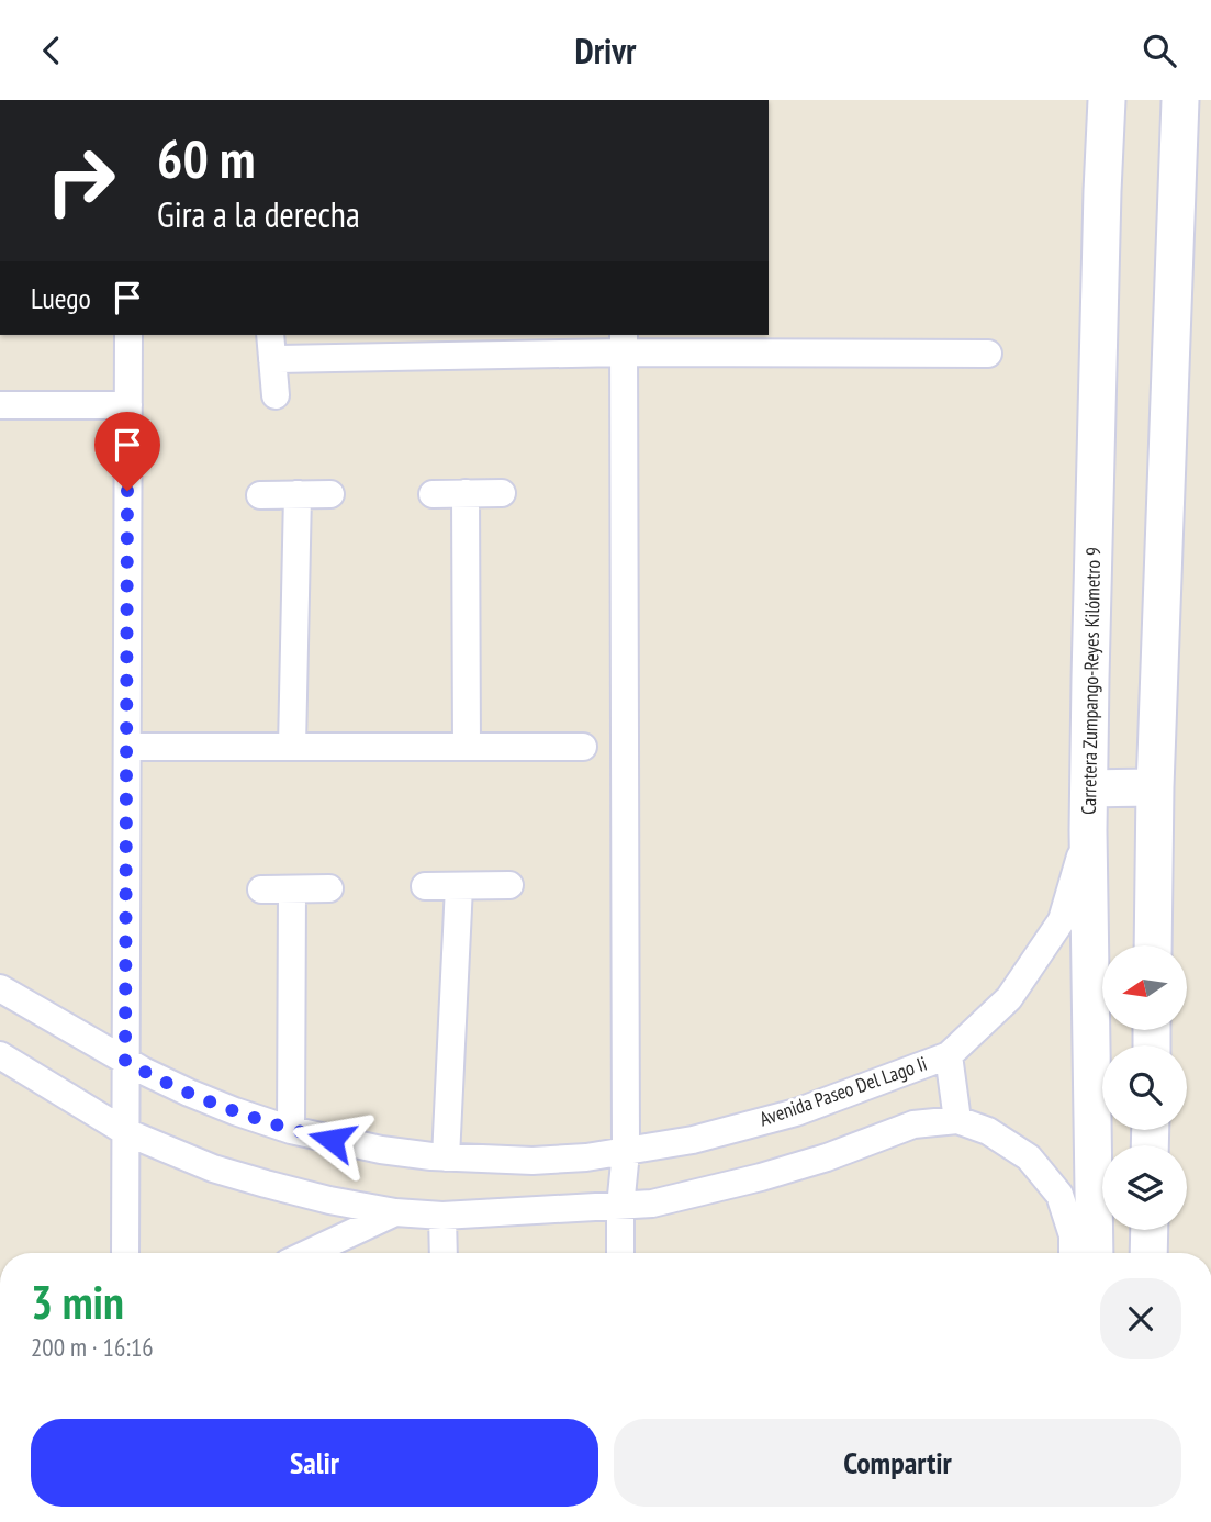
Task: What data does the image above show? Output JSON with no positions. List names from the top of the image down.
{
  "streets": {
    "main road": ["Carretera Zumpango-Reyes Kilómetro 9"],
    "street": ["Avenida Paseo Del Lago Ii"]
  },
  "crossings": [
    ["Carretera Zumpango-Reyes Kilómetro 9", "Avenida Paseo Del Lago Ii"]
  ],
  "north": "left",
  "page": {
    "header": "Drivr",
    "turn": ["60 m", "Gira a la derecha"],
    "then": "Luego",
    "heading": ["3 min", "200 m · 16:16"],
    "buttons": ["Salir", "Compartir"]
  }
}
